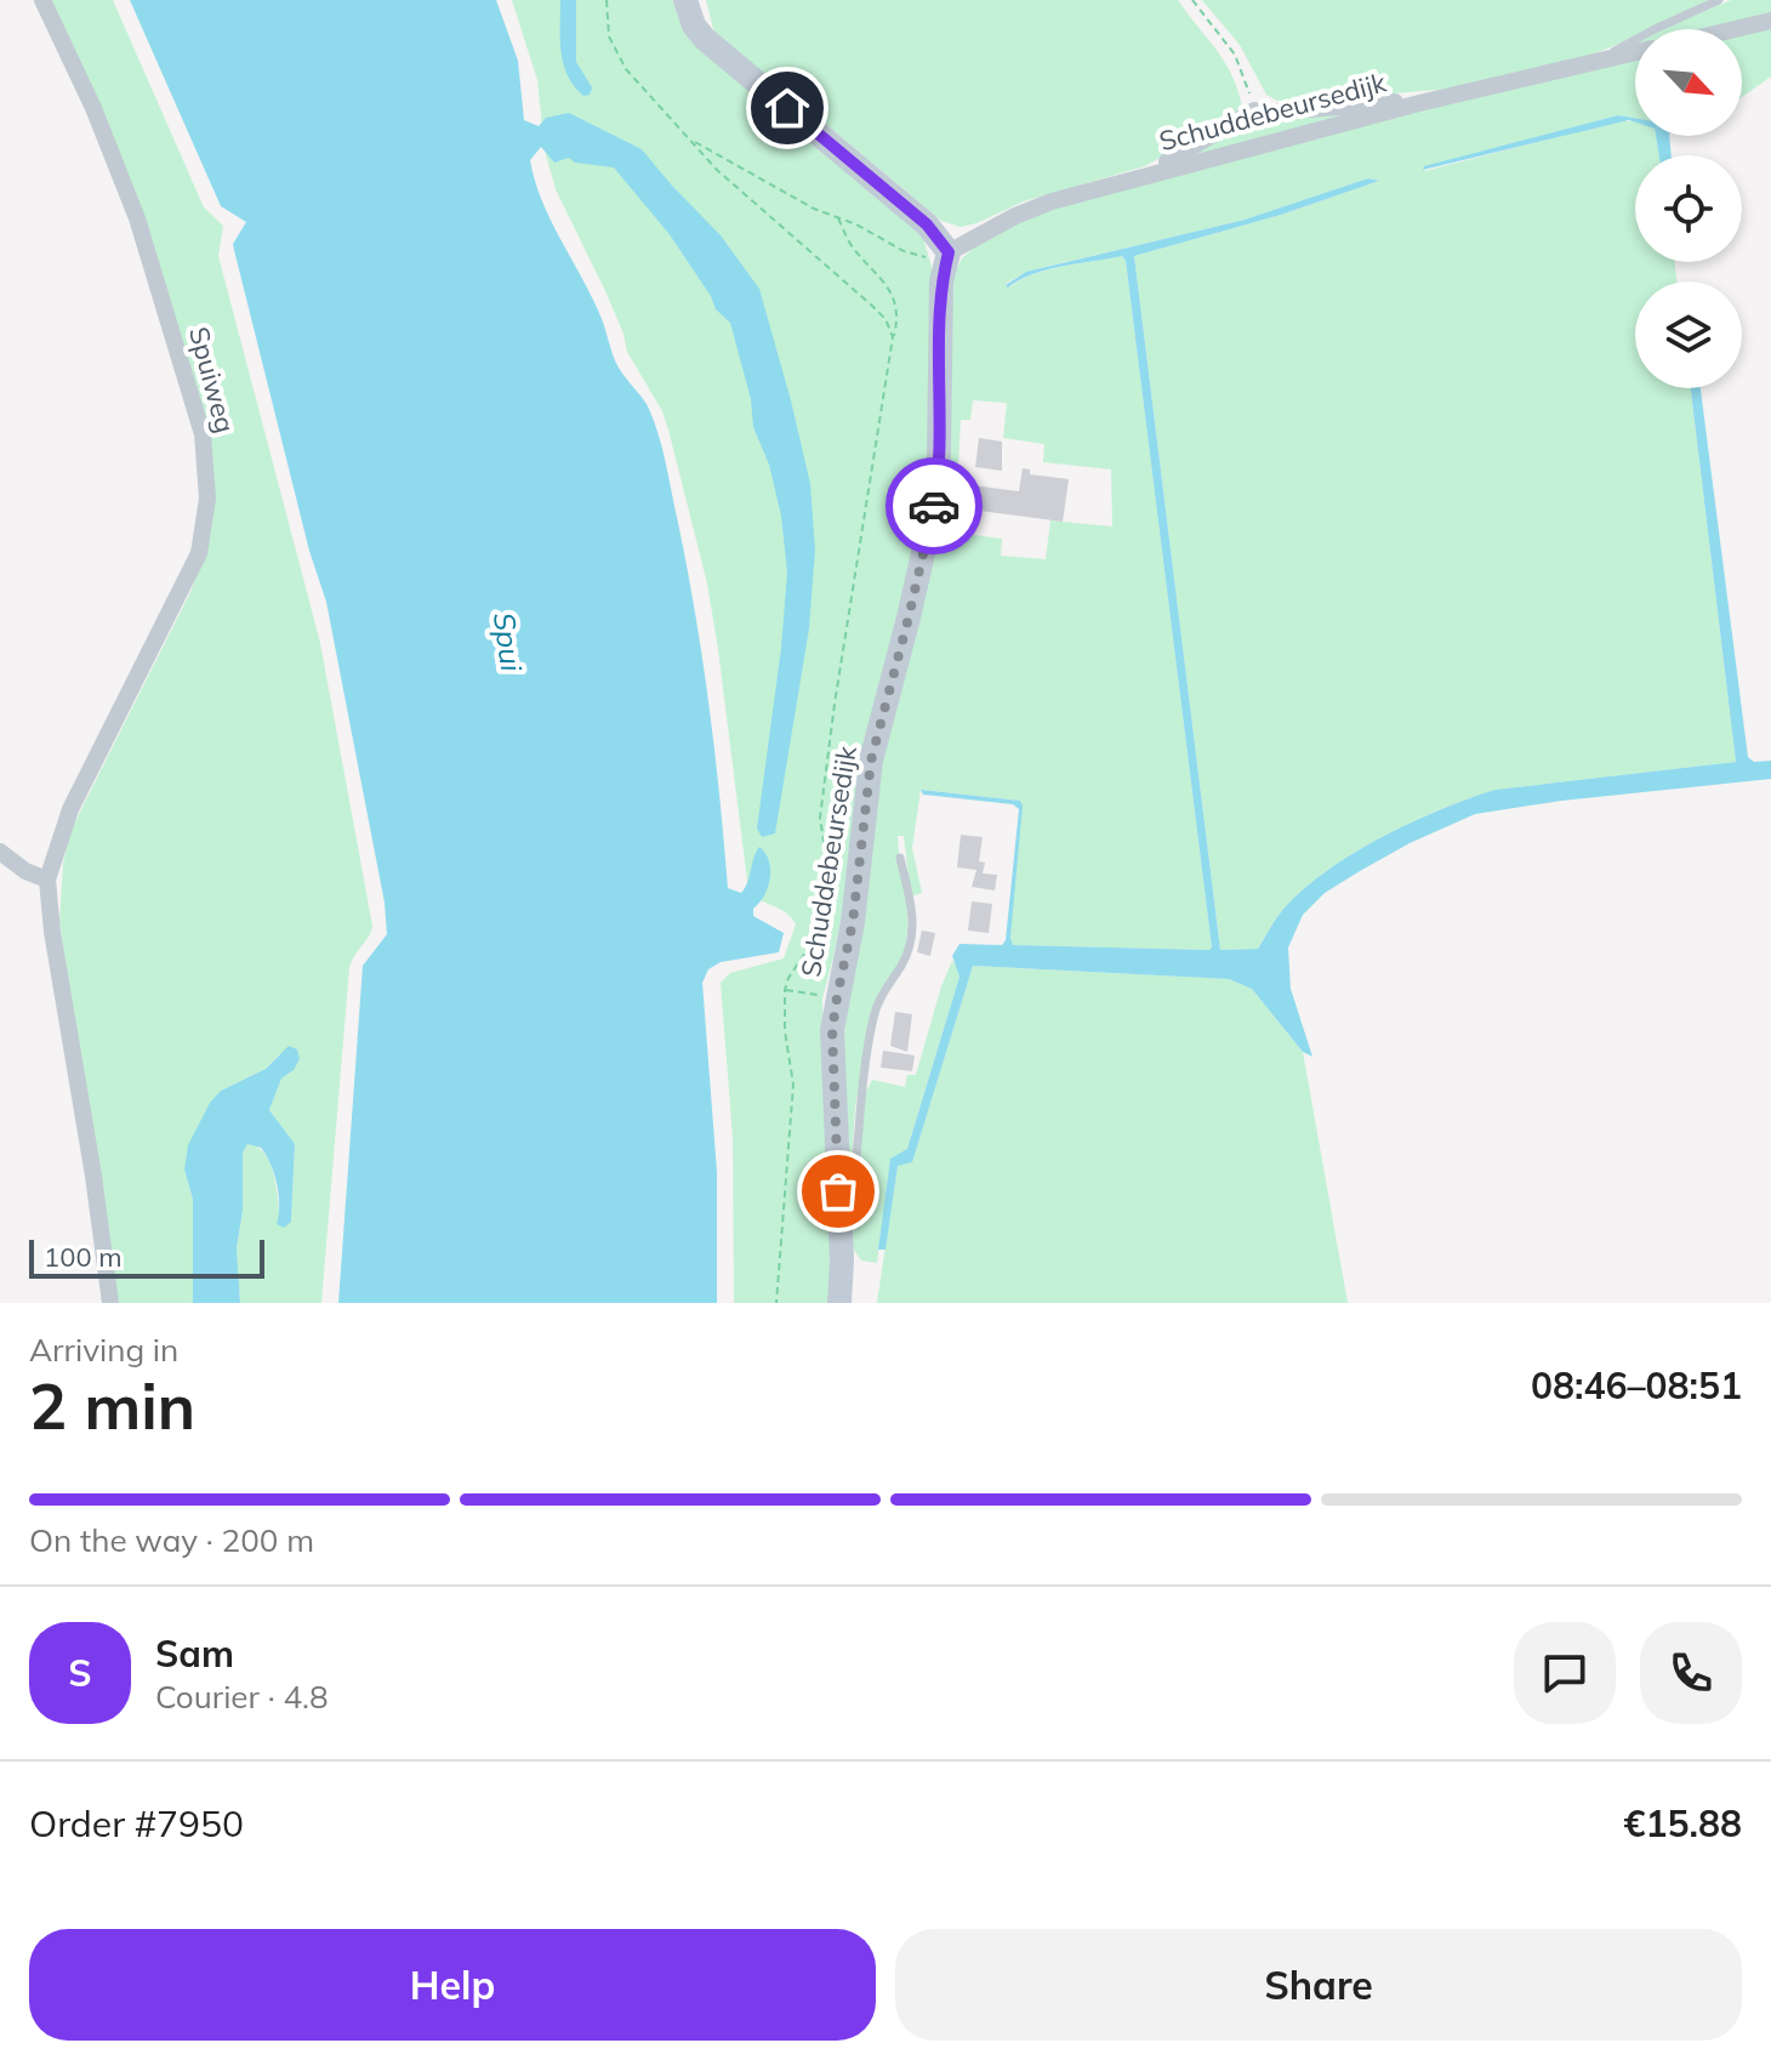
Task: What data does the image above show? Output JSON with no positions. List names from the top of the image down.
{
  "streets": {
    "street": ["Schuddebeursedijk", "Spuiweg"]
  },
  "water": ["Spui"],
  "scale_bar": "100 m",
  "north": "bottom right",
  "page": {
    "scale": "100 m",
    "heading": ["2 min", "Arriving in", "08:46–08:51"],
    "panel": [
      "Sam",
      "Courier · 4.8",
      "Order #7950",
      "€15.88"
    ],
    "bar": "On the way · 200 m",
    "round": "S",
    "buttons": ["Help", "Share"]
  }
}
